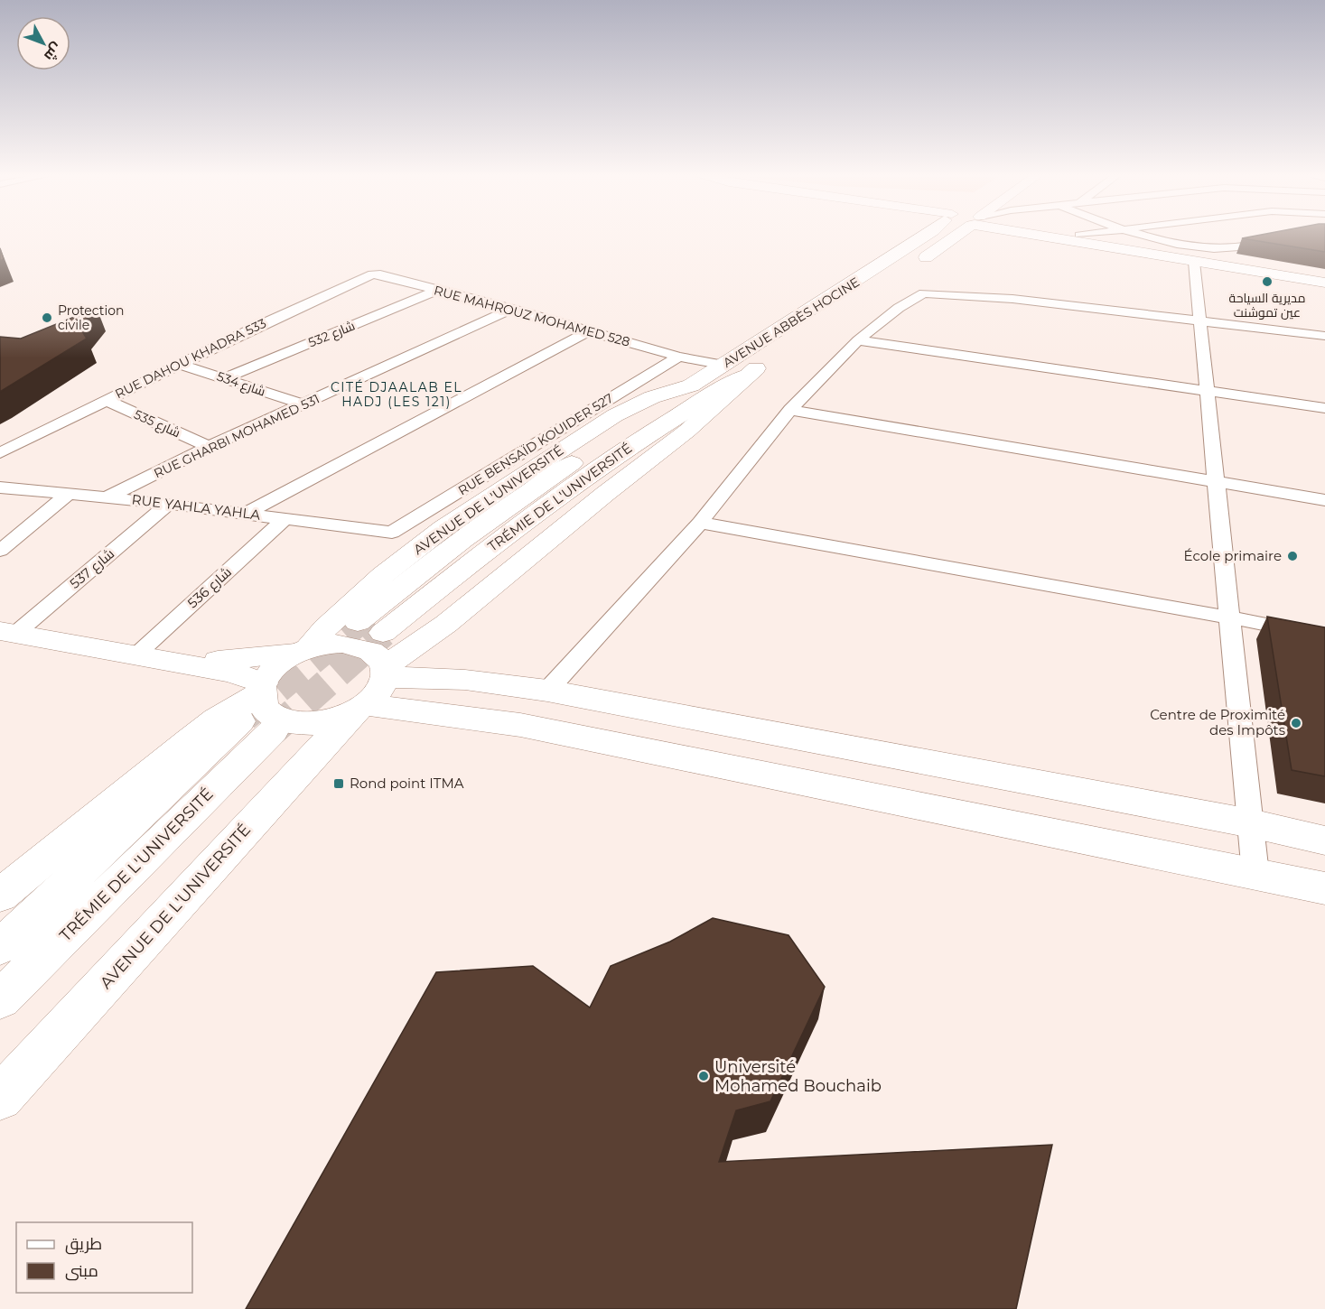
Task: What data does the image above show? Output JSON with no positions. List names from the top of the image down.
{
  "streets": {
    "main road": ["AVENUE ABBÈS HOCINE", "TRÉMIE DE L'UNIVERSITÉ", "AVENUE DE L'UNIVERSITÉ"],
    "street": [
      "RUE MAHROUZ MOHAMED 528",
      "532 شارع",
      "RUE DAHOU KHADRA 533",
      "534 شارع",
      "535 شارع",
      "RUE GHARBI MOHAMED 531",
      "RUE BENSAÏD KOUIDER 527",
      "RUE YAHLA YAHLA",
      "537 شارع",
      "شارع 536"
    ]
  },
  "crossings": [
    ["RUE MAHROUZ MOHAMED 528", "AVENUE ABBÈS HOCINE"],
    ["RUE MAHROUZ MOHAMED 528", "532 شارع"],
    ["RUE MAHROUZ MOHAMED 528", "RUE DAHOU KHADRA 533"],
    ["RUE MAHROUZ MOHAMED 528", "RUE GHARBI MOHAMED 531"],
    ["RUE MAHROUZ MOHAMED 528", "RUE BENSAÏD KOUIDER 527"],
    ["AVENUE ABBÈS HOCINE", "TRÉMIE DE L'UNIVERSITÉ"],
    ["AVENUE ABBÈS HOCINE", "AVENUE DE L'UNIVERSITÉ"],
    ["532 شارع", "534 شارع"],
    ["RUE DAHOU KHADRA 533", "534 شارع"],
    ["RUE DAHOU KHADRA 533", "535 شارع"],
    ["534 شارع", "RUE GHARBI MOHAMED 531"],
    ["535 شارع", "RUE GHARBI MOHAMED 531"],
    ["RUE GHARBI MOHAMED 531", "RUE YAHLA YAHLA"],
    ["RUE BENSAÏD KOUIDER 527", "RUE YAHLA YAHLA"],
    ["TRÉMIE DE L'UNIVERSITÉ", "AVENUE DE L'UNIVERSITÉ"],
    ["RUE YAHLA YAHLA", "537 شارع"],
    ["RUE YAHLA YAHLA", "شارع 536"]
  ],
  "districts": ["CITÉ DJAALAB EL HADJ (LES 121)"],
  "places": {
    "other": [
      "مديرية السياحة عين تموشنت",
      "Protection civile",
      "École primaire",
      "Centre de Proximité des Impôts",
      "Université Mohamed Bouchaib"
    ],
    "transit": ["Rond point ITMA"]
  },
  "legend": ["طريق", "مبنى"],
  "north": "bottom right"
}
